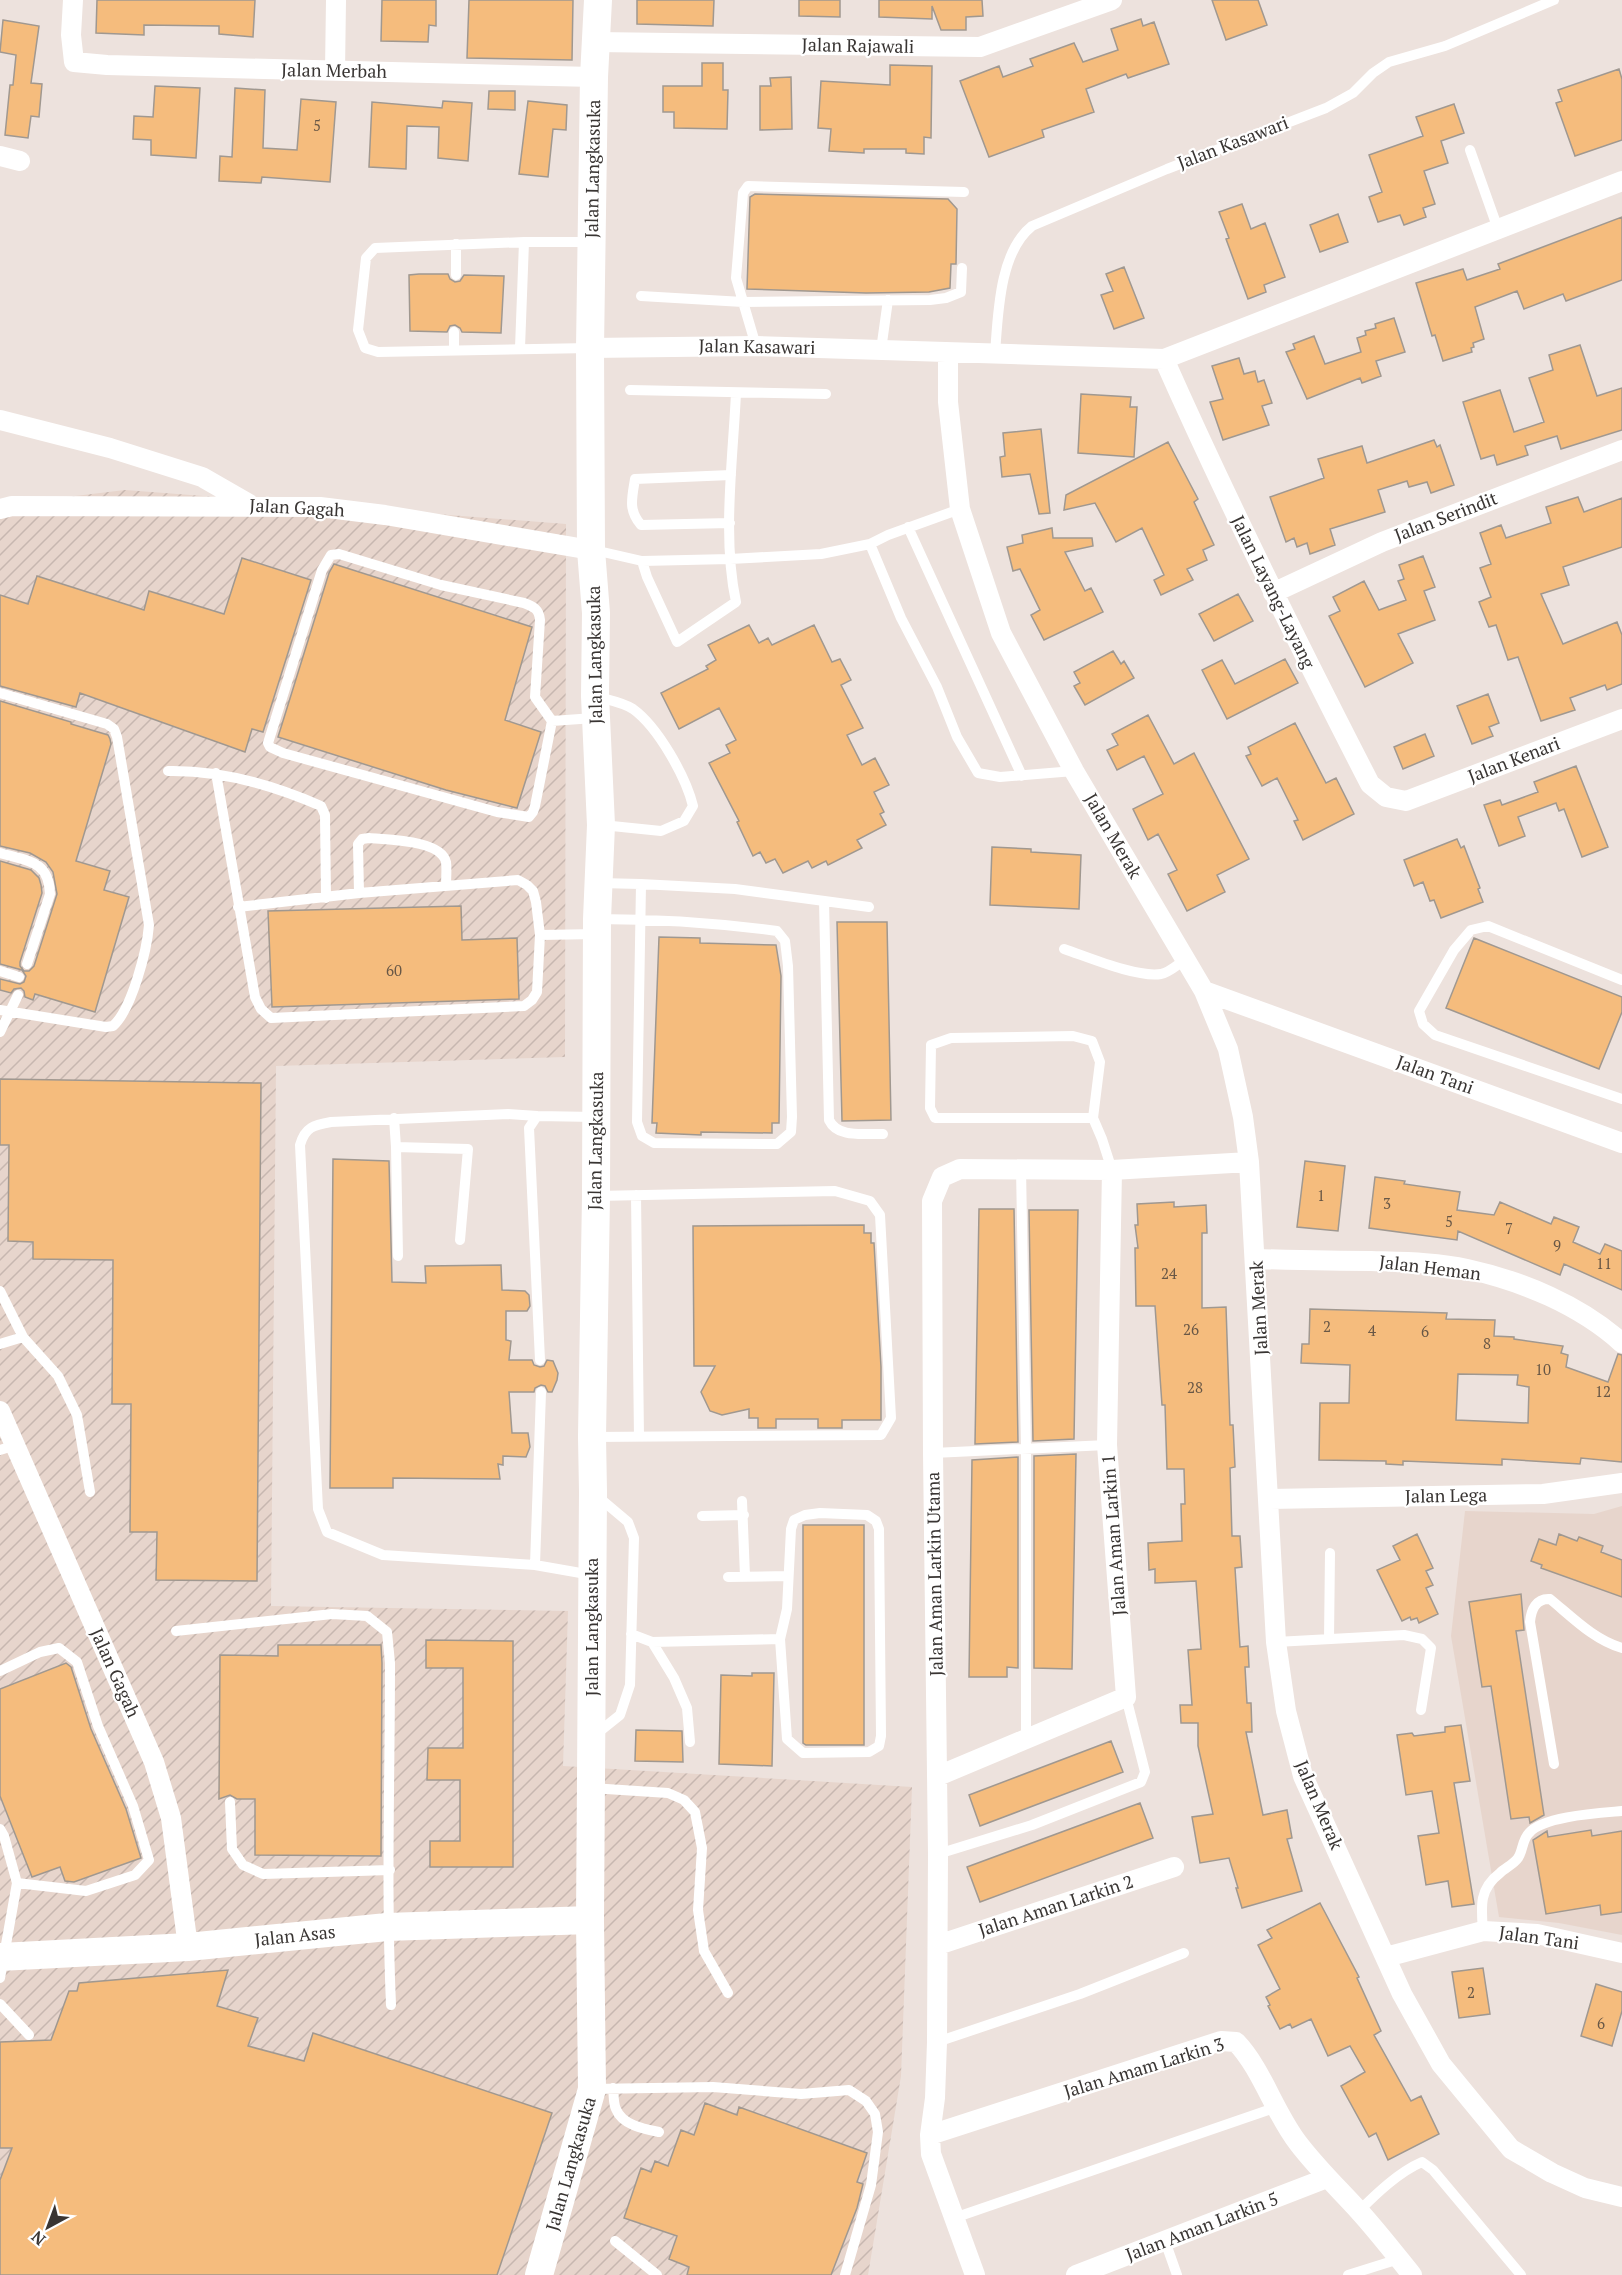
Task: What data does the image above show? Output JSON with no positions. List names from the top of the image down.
{
  "streets": {
    "main road": ["Jalan Langkasuka", "Jalan Asas"],
    "street": [
      "Jalan Rajawali",
      "Jalan Merbah",
      "Jalan Kasawari",
      "Jalan Gagah",
      "Jalan Serindit",
      "Jalan Layang-Layang",
      "Jalan Kenari",
      "Jalan Merak",
      "Jalan Tani",
      "Jalan Heman",
      "Jalan Lega",
      "Jalan Aman Larkin 1",
      "Jalan Aman Larkin Utama",
      "Jalan Aman Larkin 2",
      "Jalan Amam Larkin 3",
      "Jalan Aman Larkin 5"
    ]
  },
  "crossings": [
    ["Jalan Rajawali", "Jalan Langkasuka"],
    ["Jalan Merbah", "Jalan Langkasuka"],
    ["Jalan Kasawari", "Jalan Langkasuka"],
    ["Jalan Kasawari", "Jalan Layang-Layang"],
    ["Jalan Kasawari", "Jalan Merak"],
    ["Jalan Langkasuka", "Jalan Gagah"],
    ["Jalan Langkasuka", "Jalan Asas"],
    ["Jalan Gagah", "Jalan Asas"],
    ["Jalan Serindit", "Jalan Layang-Layang"],
    ["Jalan Layang-Layang", "Jalan Kenari"],
    ["Jalan Merak", "Jalan Tani"],
    ["Jalan Merak", "Jalan Heman"],
    ["Jalan Merak", "Jalan Lega"],
    ["Jalan Merak", "Jalan Aman Larkin Utama"],
    ["Jalan Aman Larkin 1", "Jalan Aman Larkin Utama"],
    ["Jalan Aman Larkin Utama", "Jalan Aman Larkin 2"],
    ["Jalan Aman Larkin Utama", "Jalan Amam Larkin 3"],
    ["Jalan Amam Larkin 3", "Jalan Aman Larkin 5"]
  ],
  "house_numbers": [
    "5",
    "60",
    "1",
    "3",
    "5",
    "7",
    "9",
    "11",
    "24",
    "2",
    "26",
    "4",
    "6",
    "8",
    "10",
    "28",
    "12",
    "2",
    "6"
  ],
  "north": "bottom left"
}
